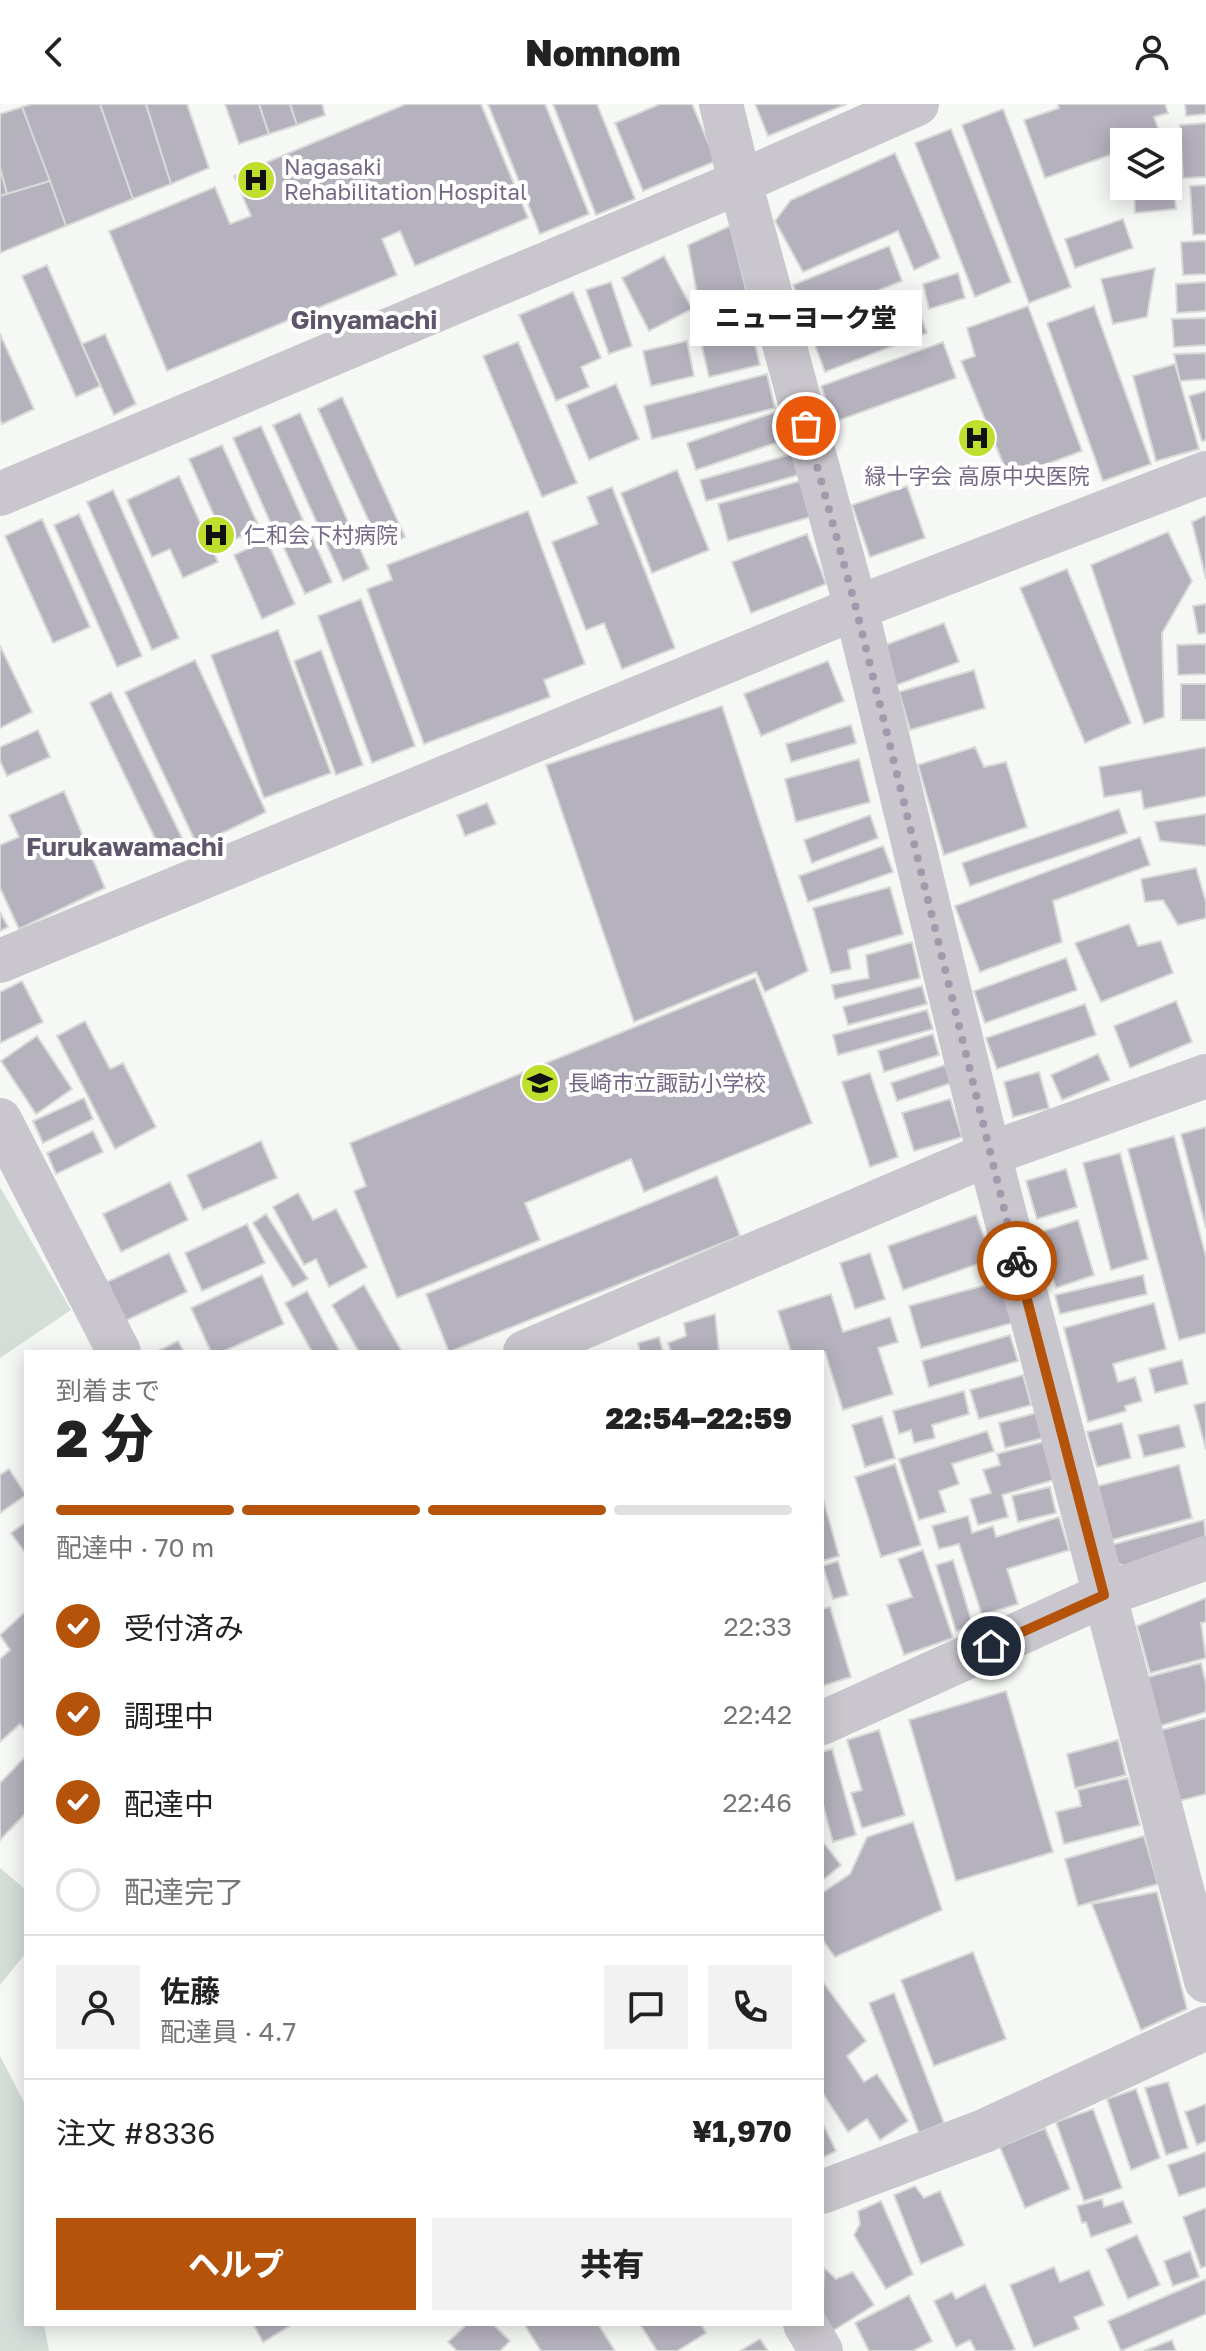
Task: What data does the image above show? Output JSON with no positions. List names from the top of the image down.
{
  "districts": ["Ginyamachi", "Furukawamachi"],
  "places": {
    "hospital": ["Nagasaki Rehabilitation Hospital", "緑十字会 高原中央医院", "仁和会下村病院"],
    "other": ["ニューヨーク堂"],
    "school or university": ["長崎市立諏訪小学校"]
  },
  "page": {
    "header": "Nomnom",
    "bubble": "ニューヨーク堂",
    "heading": ["2 分", "到着まで", "22:54–22:59"],
    "panel": [
      "佐藤",
      "配達員 · 4.7",
      "注文 #8336",
      "¥1,970"
    ],
    "bar": "配達中 · 70 m",
    "list": [
      ["受付済み", "22:33"],
      ["調理中", "22:42"],
      ["配達中", "22:46"],
      "配達完了"
    ],
    "buttons": ["ヘルプ", "共有"]
  }
}
